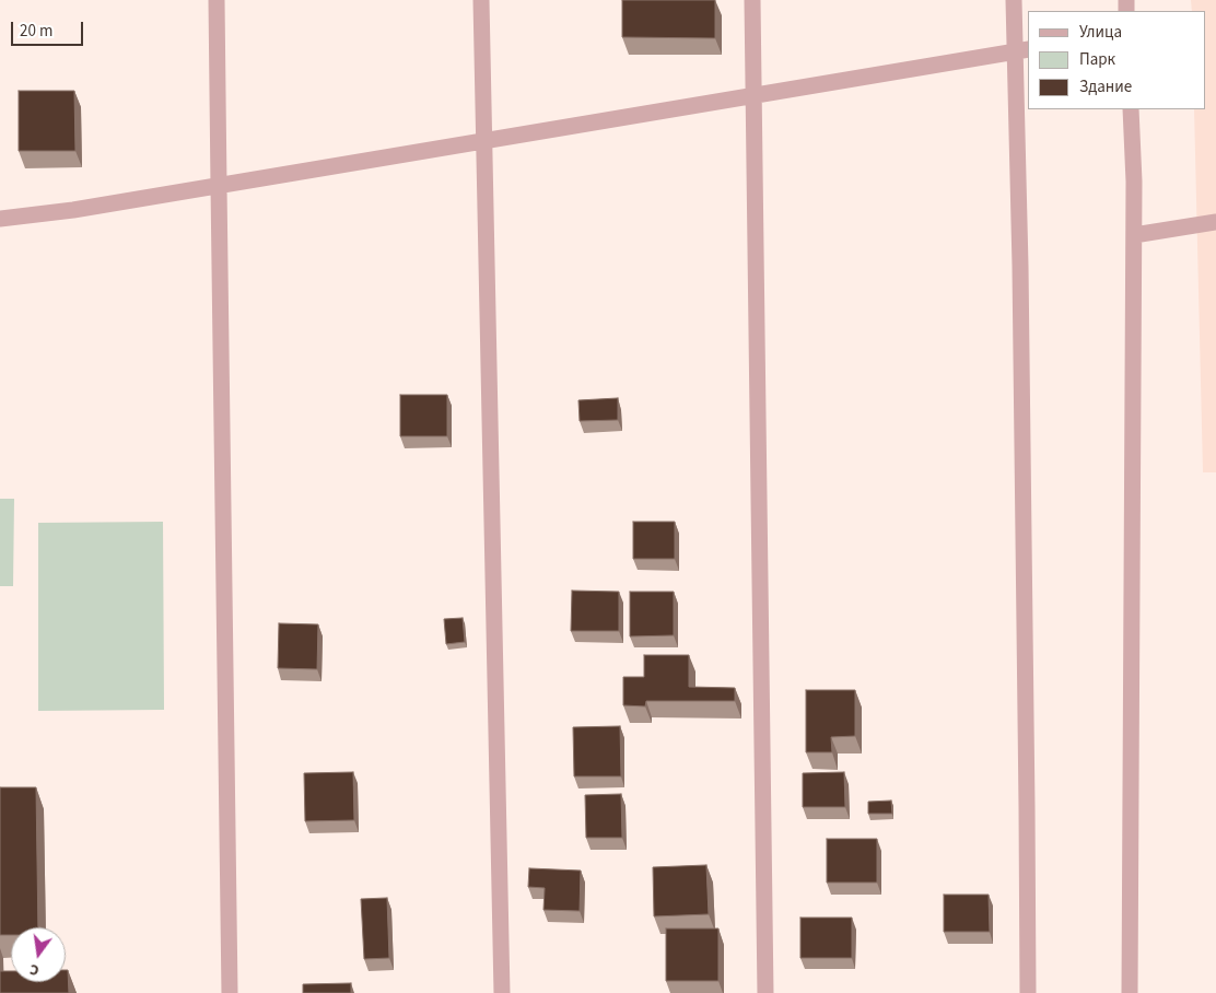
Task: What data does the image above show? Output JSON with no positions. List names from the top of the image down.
{
  "legend": ["Улица", "Парк", "Здание"],
  "scale_bar": "20 m",
  "north": "bottom"
}
